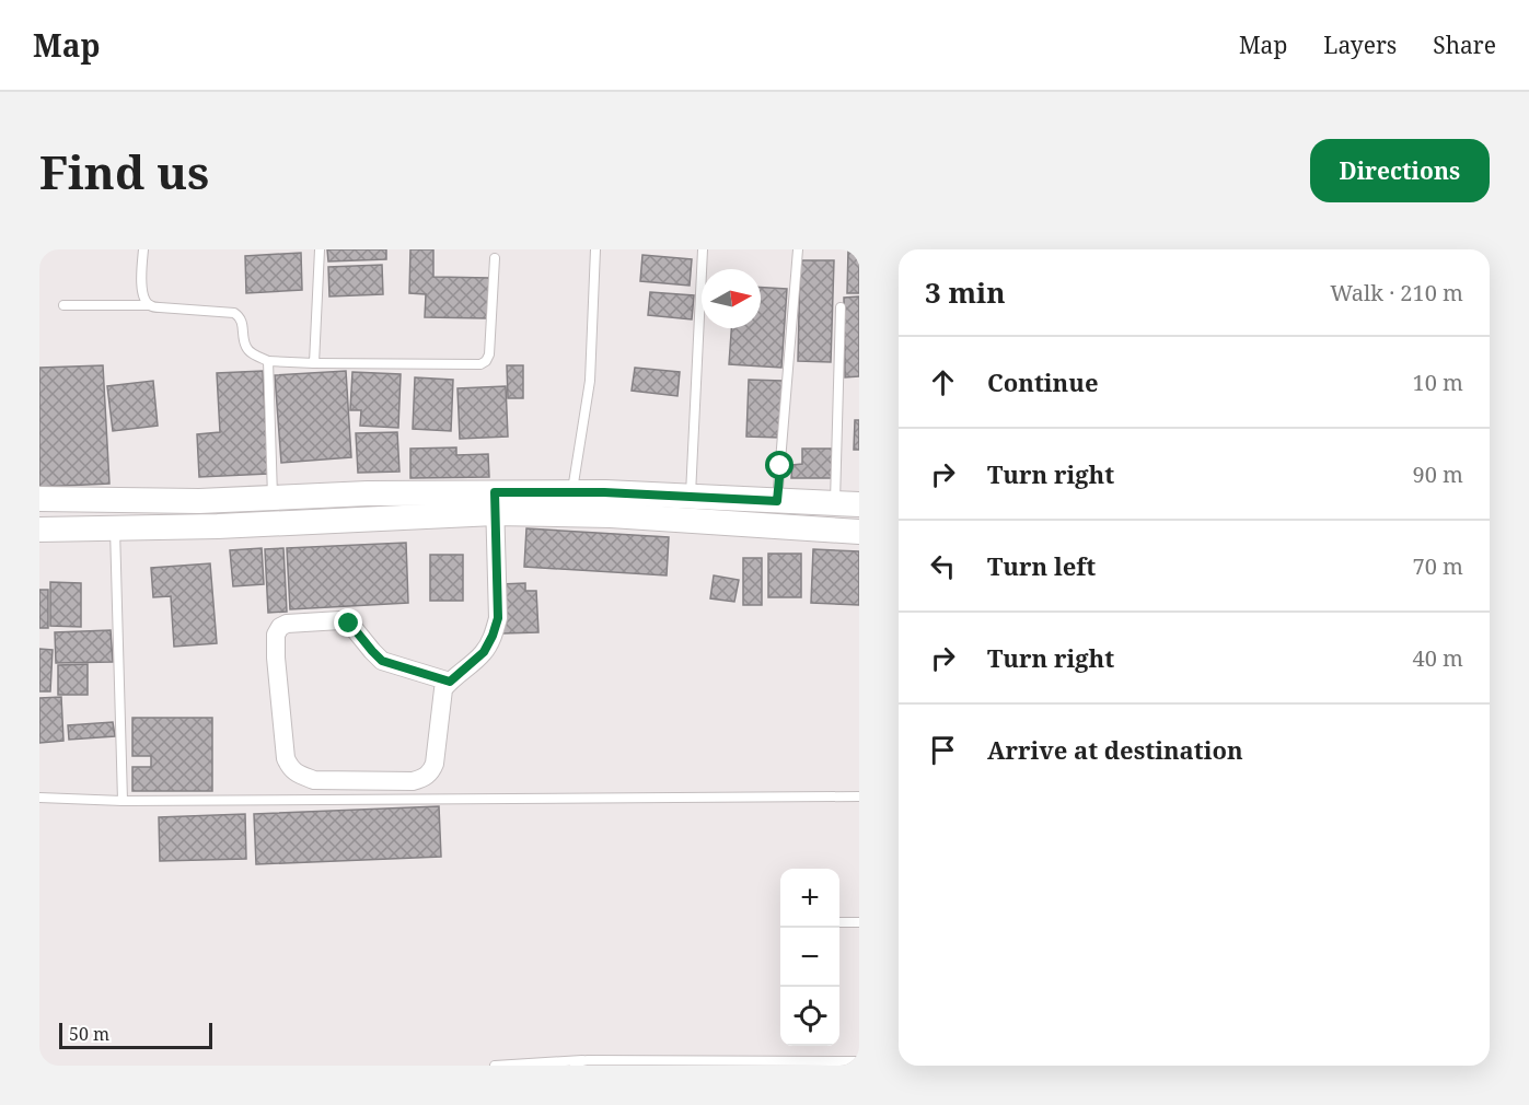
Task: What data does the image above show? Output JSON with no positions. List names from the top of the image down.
{
  "scale_bar": "50 m",
  "north": "right",
  "page": {
    "header": "Map",
    "nav": ["Map", "Layers", "Share"],
    "buttons": "Directions",
    "title": "Find us",
    "heading": ["3 min", "Walk · 210 m"],
    "list": [
      ["Continue", "10 m"],
      ["Turn right", "90 m"],
      ["Turn left", "70 m"],
      ["Turn right", "40 m"],
      "Arrive at destination"
    ],
    "map_buttons": ["+", "−"],
    "scale": "50 m"
  }
}
